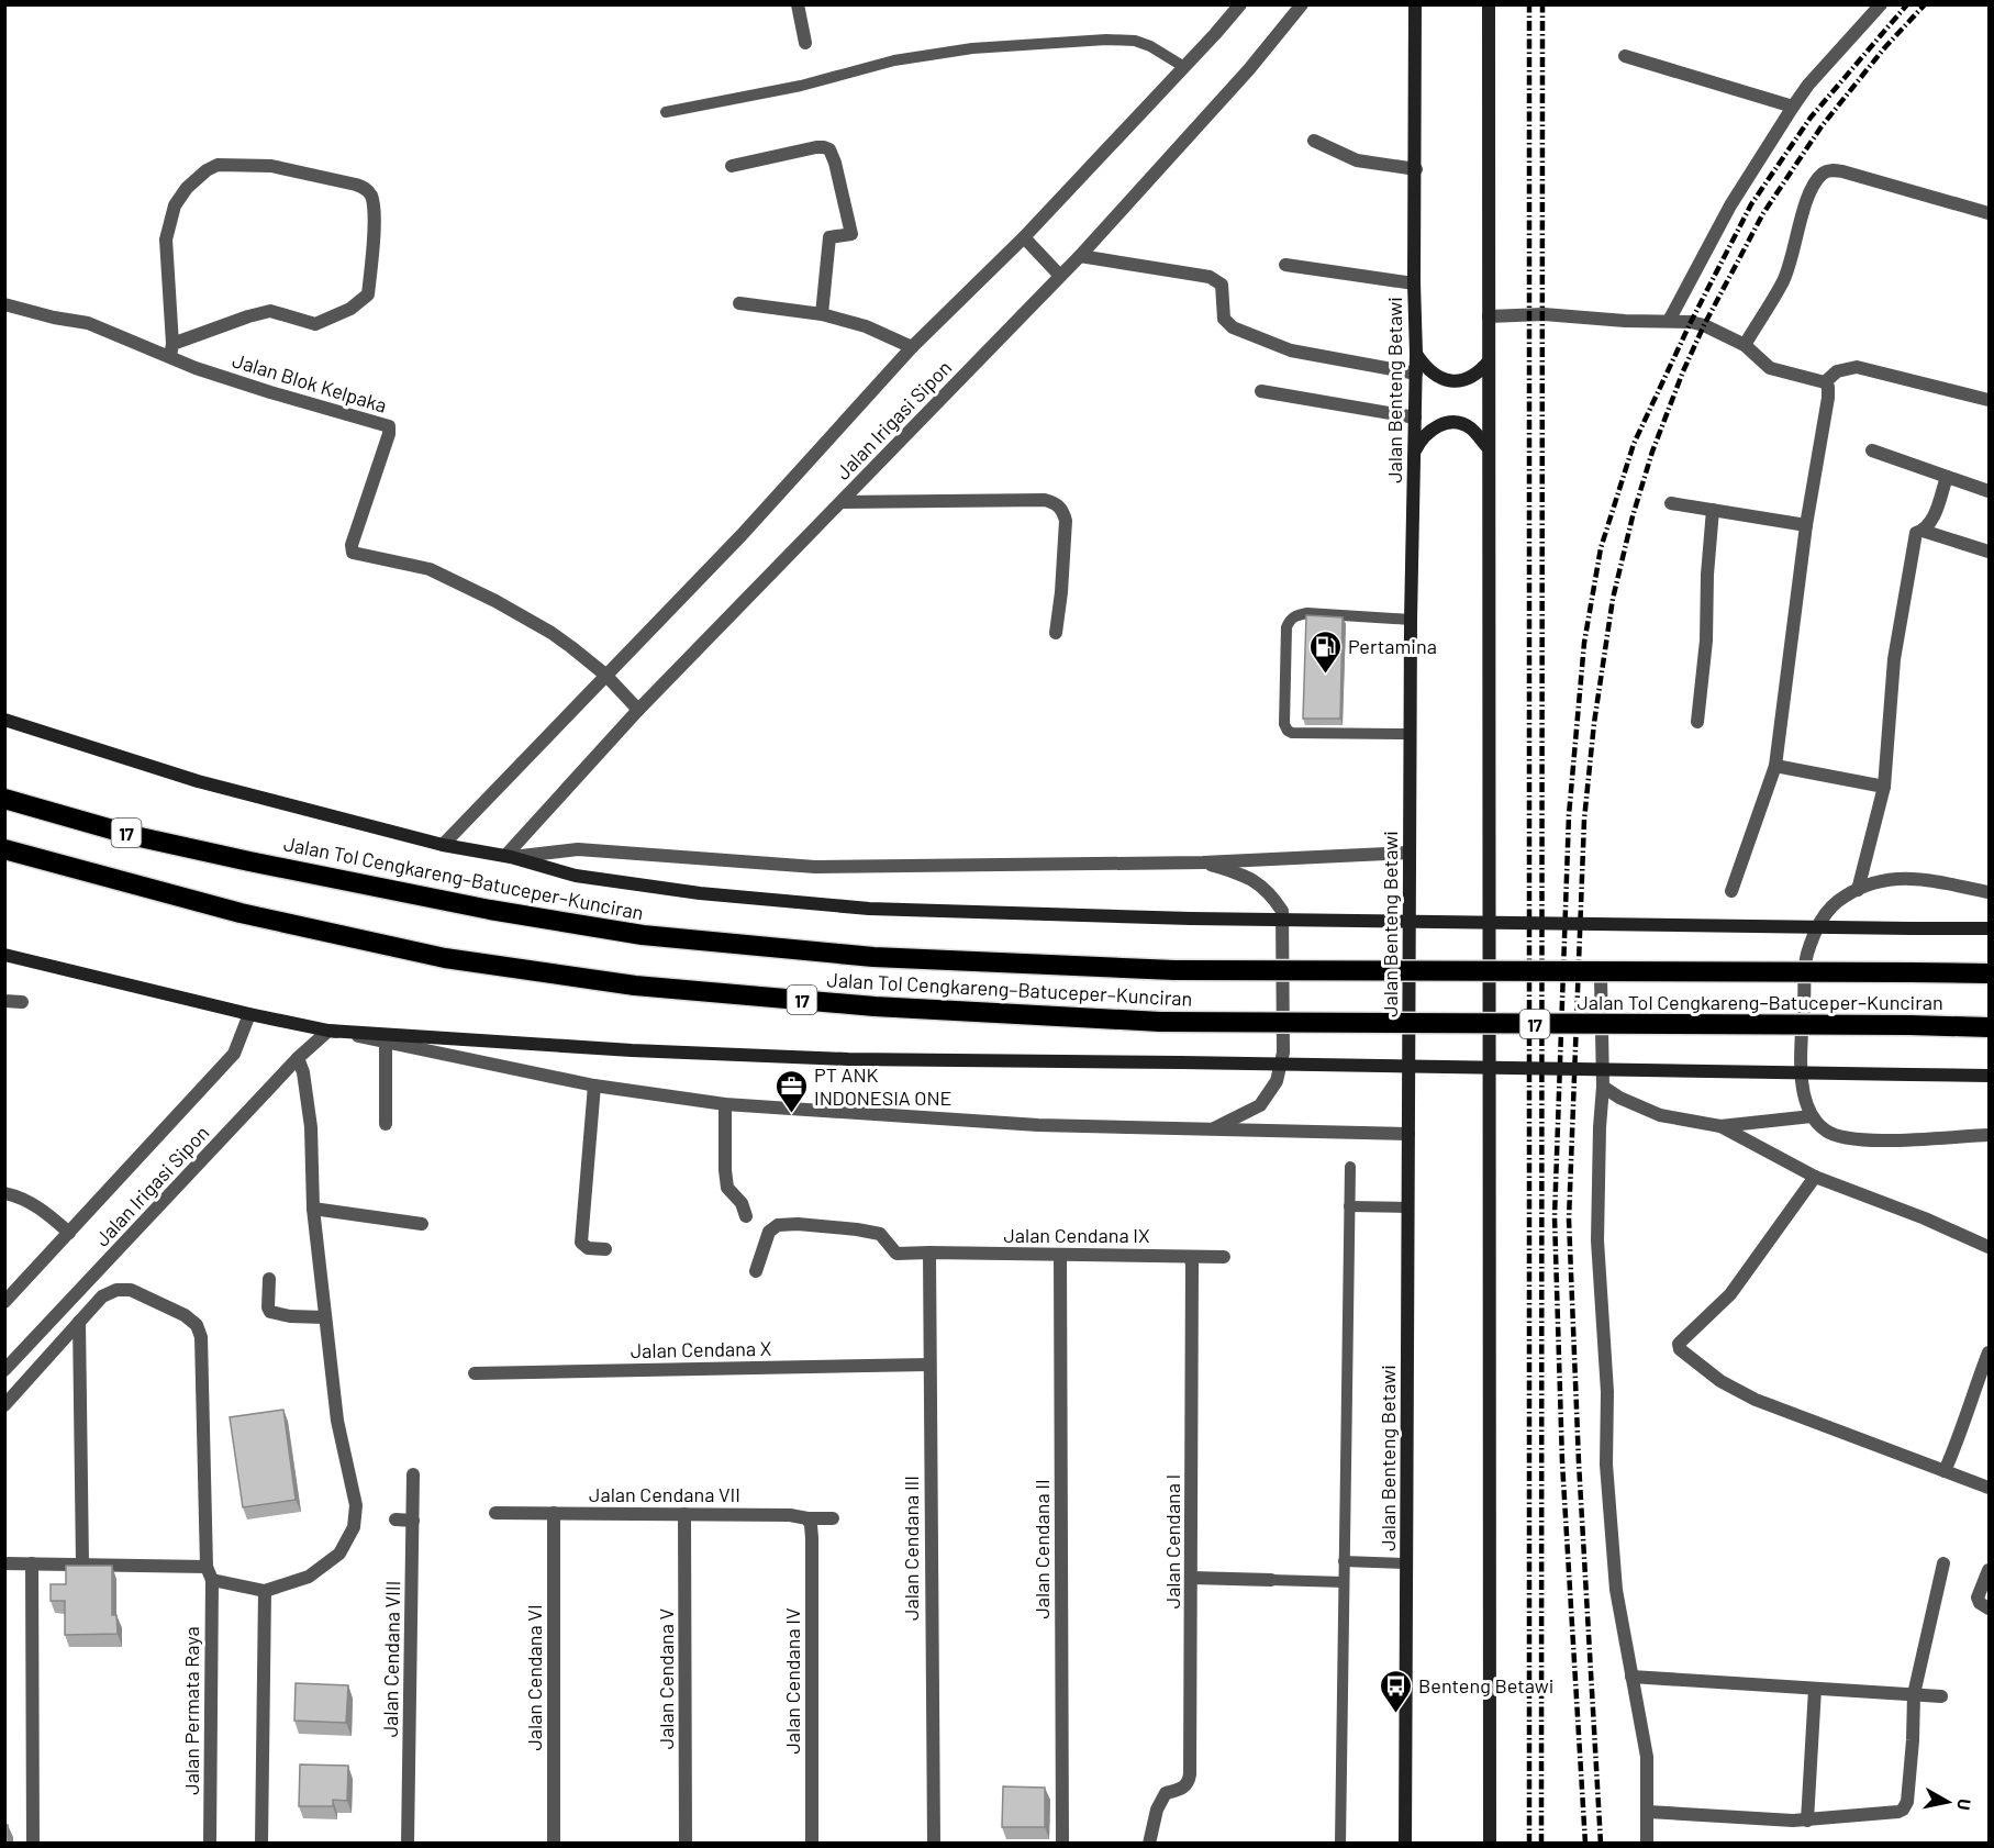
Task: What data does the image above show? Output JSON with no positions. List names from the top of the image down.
{
  "streets": {
    "highway": ["17", "Jalan Tol Cengkareng–Batuceper–Kunciran"],
    "main road": ["Jalan Benteng Betawi"],
    "street": [
      "Jalan Blok Kelpaka",
      "Jalan Irigasi Sipon",
      "Jalan Cendana IX",
      "Jalan Cendana X",
      "Jalan Cendana VII",
      "Jalan Cendana I",
      "Jalan Cendana III",
      "Jalan Cendana II",
      "Jalan Cendana VIII",
      "Jalan Cendana VI",
      "Jalan Cendana V",
      "Jalan Cendana IV",
      "Jalan Permata Raya"
    ]
  },
  "crossings": [
    ["Jalan Blok Kelpaka", "Jalan Irigasi Sipon"],
    ["Jalan Cendana IX", "Jalan Cendana I"],
    ["Jalan Cendana IX", "Jalan Cendana III"],
    ["Jalan Cendana IX", "Jalan Cendana II"],
    ["Jalan Cendana X", "Jalan Cendana III"],
    ["Jalan Cendana VII", "Jalan Cendana VI"],
    ["Jalan Cendana VII", "Jalan Cendana V"],
    ["Jalan Cendana VII", "Jalan Cendana IV"]
  ],
  "places": {
    "fuel station": ["Pertamina"],
    "office": ["PT ANK INDONESIA ONE"],
    "bus stop": ["Benteng Betawi"]
  },
  "north": "right"
}
